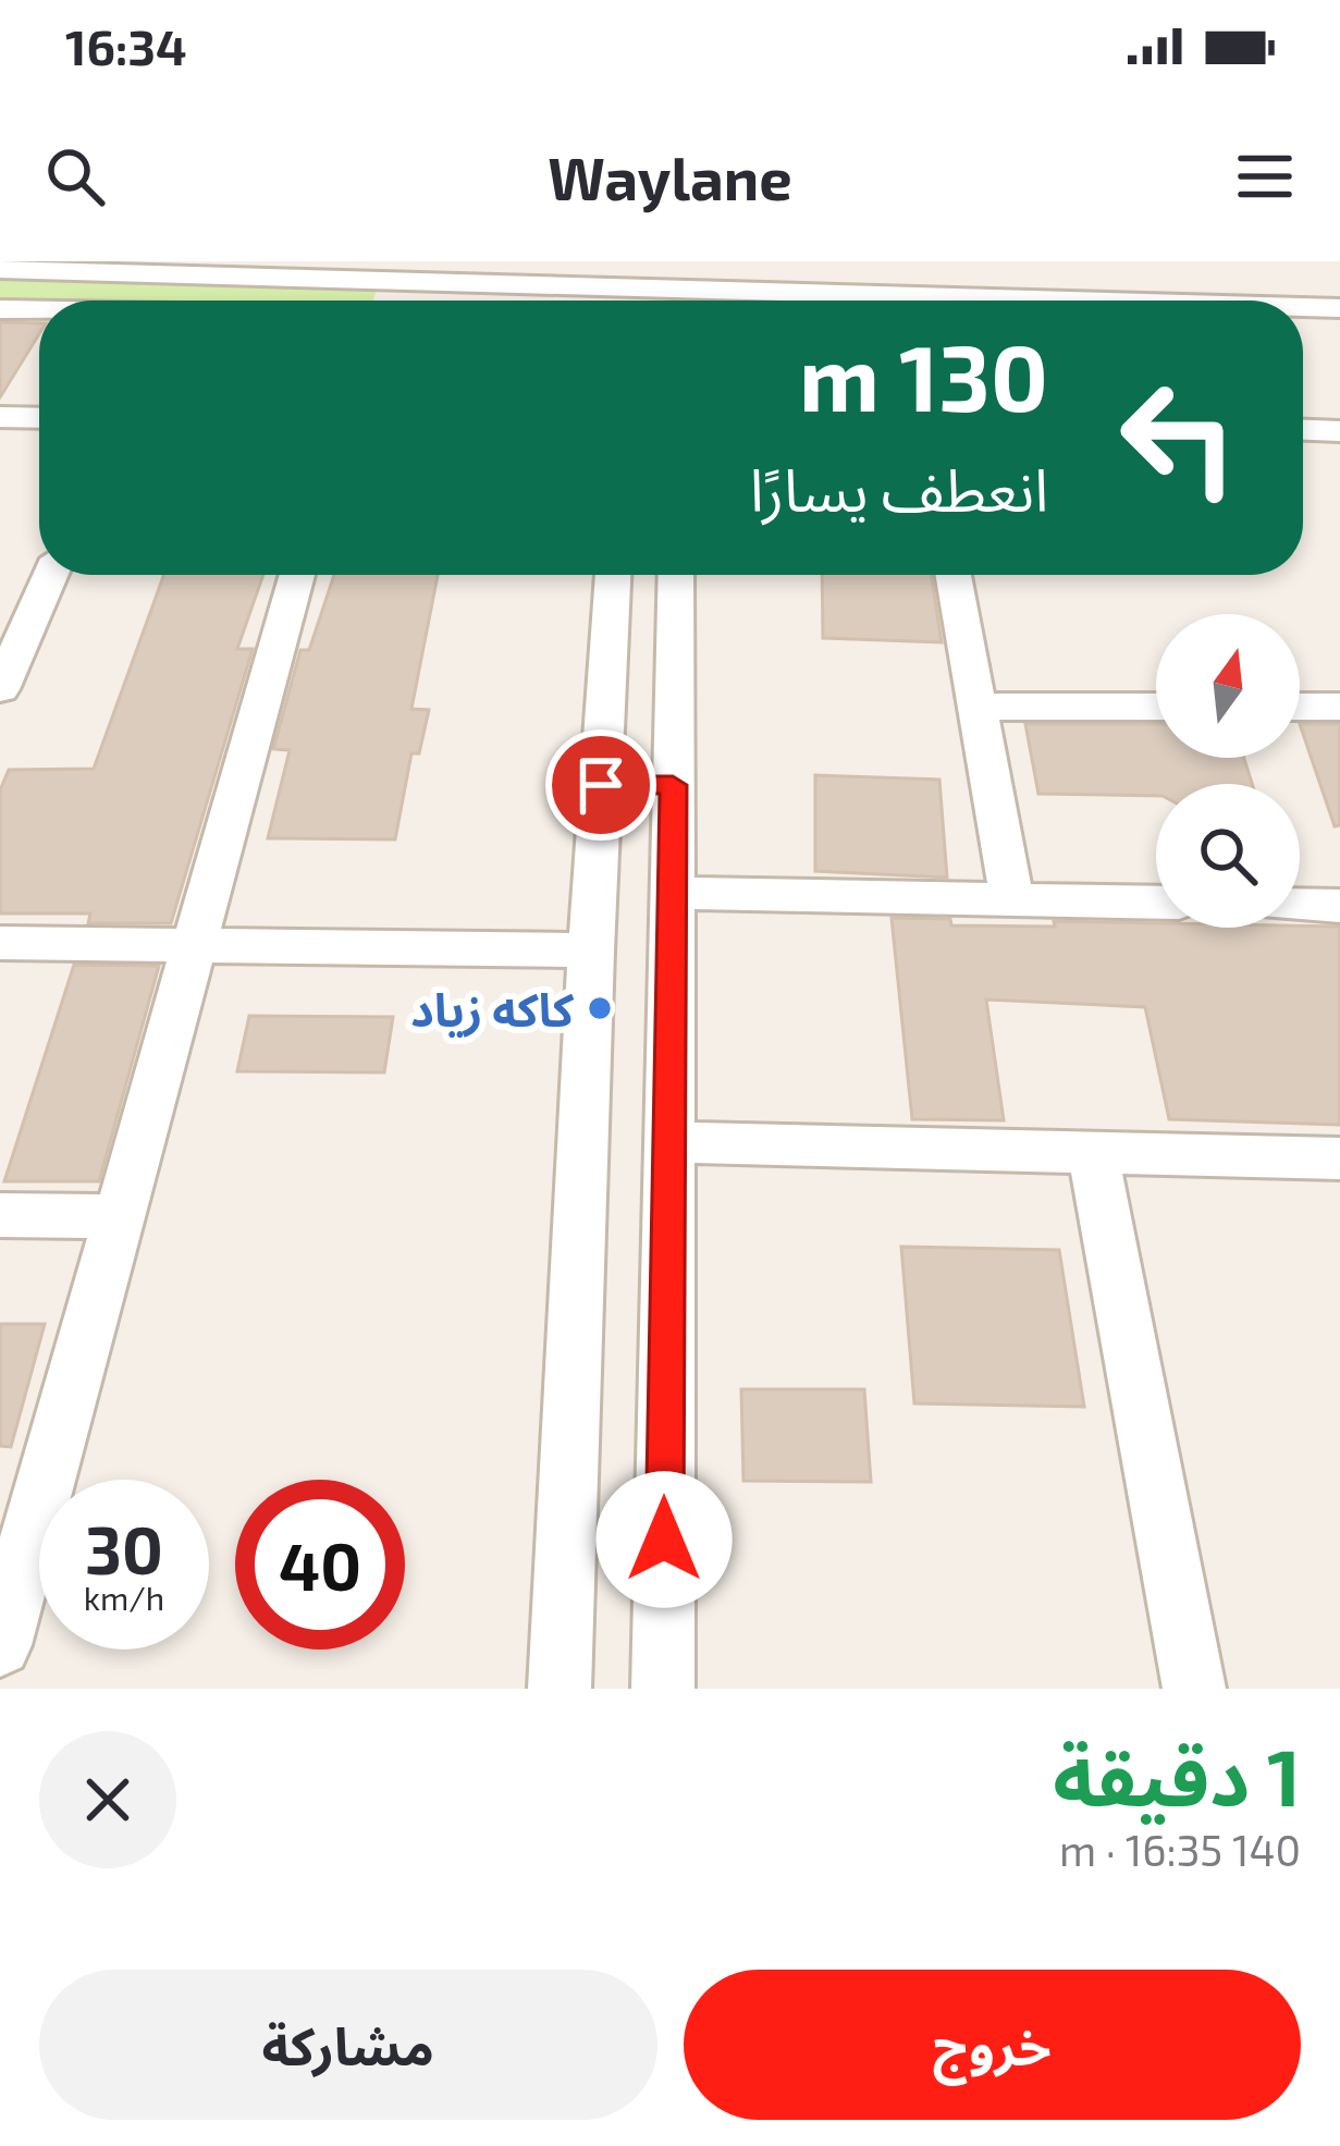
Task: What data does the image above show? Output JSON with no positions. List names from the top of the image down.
{
  "places": ["کاکە زیاد"],
  "north": "top",
  "page": {
    "status": "16:34",
    "header": "Waylane",
    "turn": ["130 m", "انعطف يسارًا"],
    "speed": "30 km/h",
    "limit": "40",
    "heading": ["1 دقيقة", "140 m · 16:35"],
    "buttons": ["خروج", "مشاركة"]
  }
}
